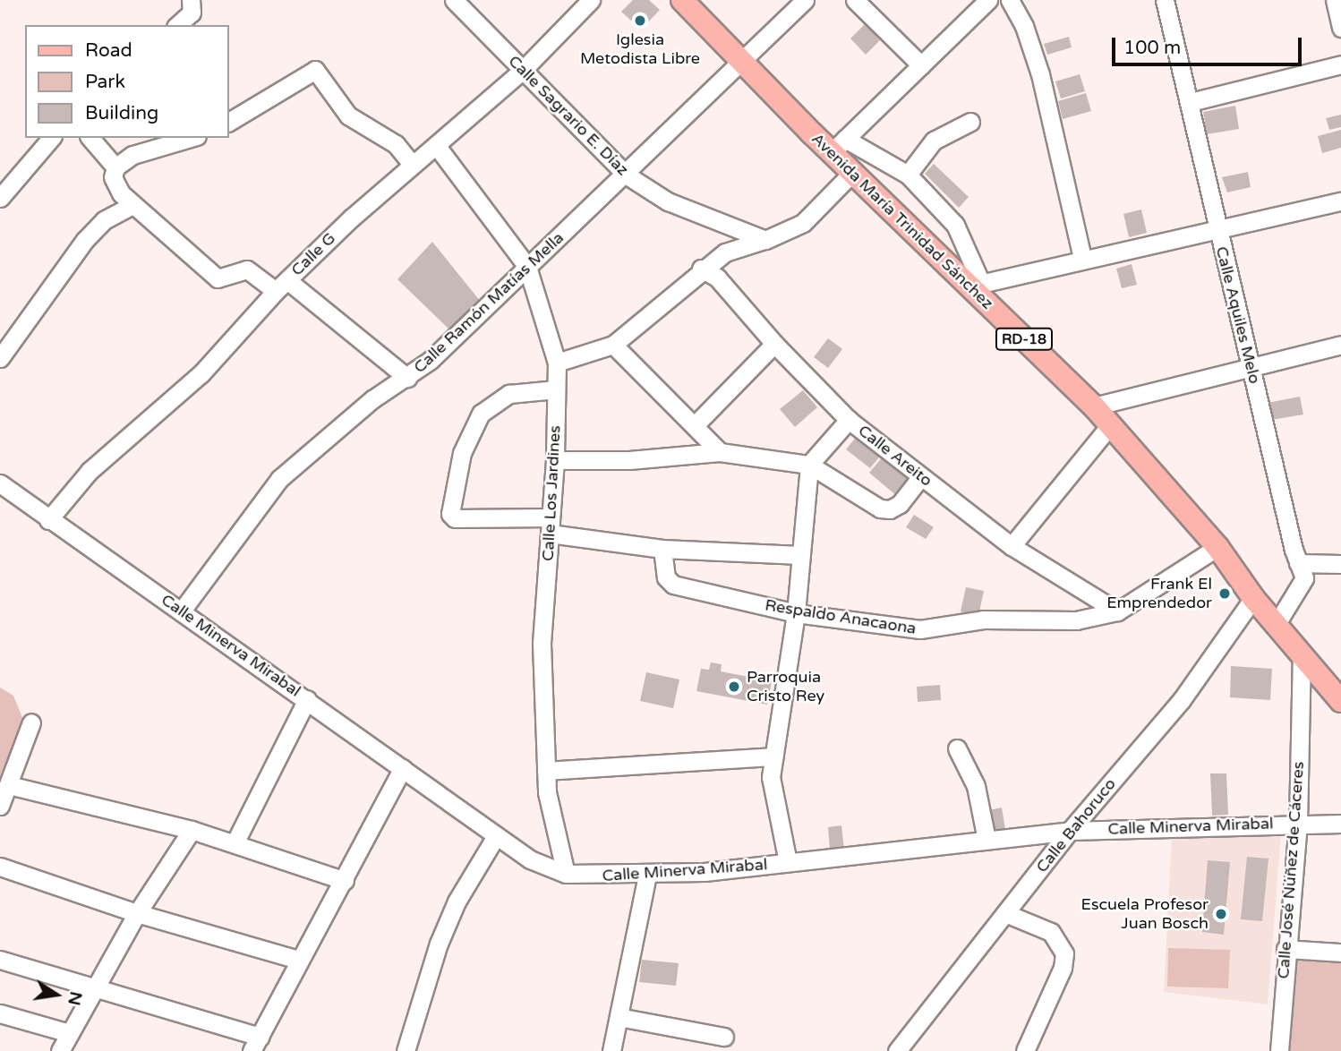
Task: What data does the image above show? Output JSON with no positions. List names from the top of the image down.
{
  "streets": {
    "main road": ["Avenida María Trinidad Sánchez", "RD-18"],
    "street": [
      "Calle Sagrario E. Díaz",
      "Calle G",
      "Calle Ramón Matías Mella",
      "Calle Aquiles Melo",
      "Calle Areito",
      "Calle Los Jardines",
      "Respaldo Anacaona",
      "Calle Minerva Mirabal",
      "Calle Bahoruco",
      "Calle José Núñez de Cáceres"
    ]
  },
  "crossings": [
    ["Calle Sagrario E. Díaz", "Calle G"],
    ["Calle Sagrario E. Díaz", "Calle Ramón Matías Mella"],
    ["Avenida María Trinidad Sánchez", "Calle Ramón Matías Mella"],
    ["Avenida María Trinidad Sánchez", "Calle Aquiles Melo"],
    ["Avenida María Trinidad Sánchez", "Respaldo Anacaona"],
    ["Avenida María Trinidad Sánchez", "Calle Bahoruco"],
    ["Avenida María Trinidad Sánchez", "Calle José Núñez de Cáceres"],
    ["Calle G", "Calle Los Jardines"],
    ["Calle G", "Calle Minerva Mirabal"],
    ["Calle Ramón Matías Mella", "Calle Los Jardines"],
    ["Calle Ramón Matías Mella", "Calle Minerva Mirabal"],
    ["Calle Areito", "Respaldo Anacaona"],
    ["Calle Los Jardines", "Calle Minerva Mirabal"],
    ["Calle Minerva Mirabal", "Calle Bahoruco"],
    ["Calle Minerva Mirabal", "Calle José Núñez de Cáceres"]
  ],
  "places": [
    "Iglesia Metodista Libre",
    "Frank El Emprendedor",
    "Parroquia Cristo Rey",
    "Escuela Profesor Juan Bosch"
  ],
  "legend": ["Road", "Park", "Building"],
  "scale_bar": "100 m",
  "north": "right"
}
